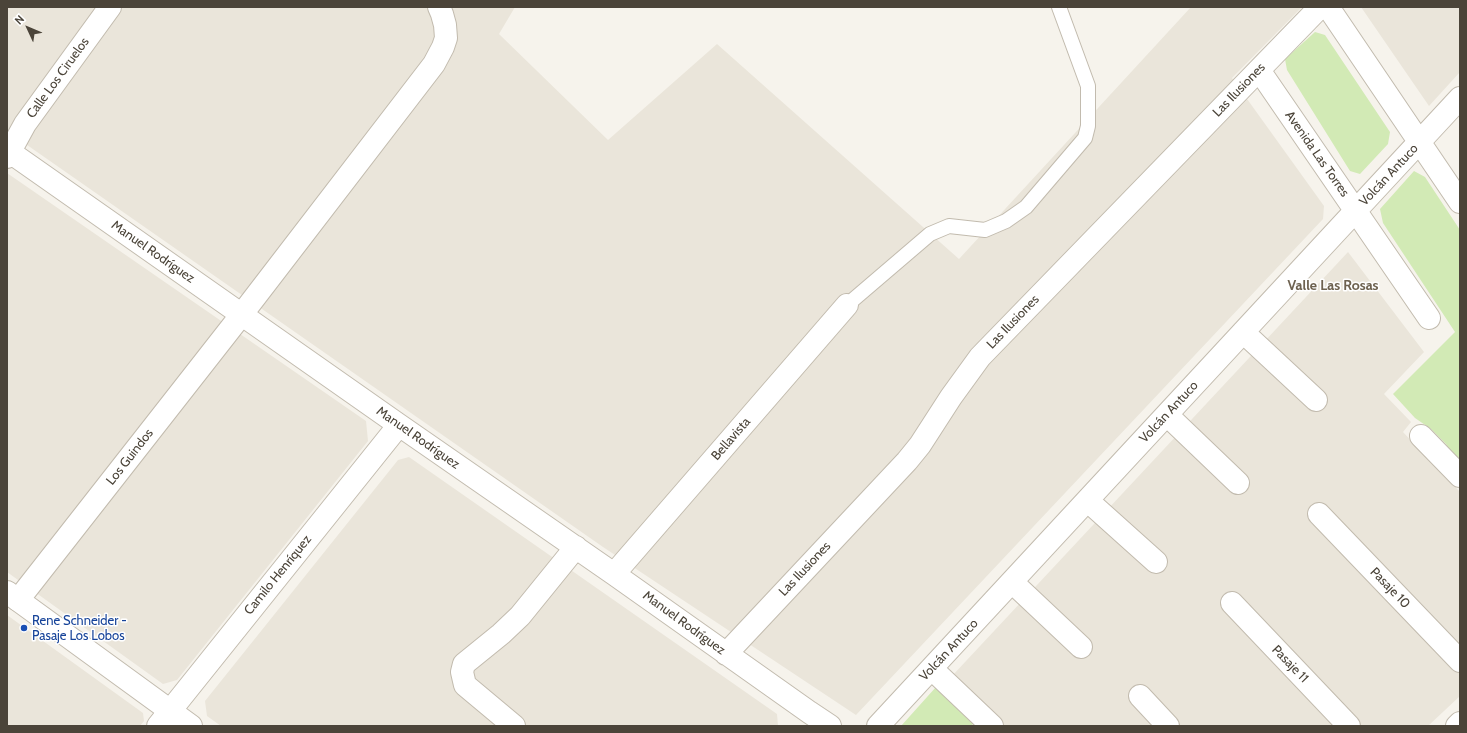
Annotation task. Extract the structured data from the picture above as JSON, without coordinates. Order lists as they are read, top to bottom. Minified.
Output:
{"streets":{"street":["Calle Los Ciruelos","Las Ilusiones","Avenida Las Torres","Volcán Antuco","Manuel Rodríguez","Bellavista","Los Guindos","Camilo Henríquez","Pasaje 10","Pasaje 11"]},"crossings":[["Calle Los Ciruelos","Manuel Rodríguez"],["Las Ilusiones","Avenida Las Torres"],["Las Ilusiones","Manuel Rodríguez"],["Avenida Las Torres","Volcán Antuco"],["Manuel Rodríguez","Bellavista"],["Manuel Rodríguez","Los Guindos"],["Manuel Rodríguez","Camilo Henríquez"]],"districts":["Valle Las Rosas"],"places":["Rene Schneider - Pasaje Los Lobos"],"north":"top left"}
